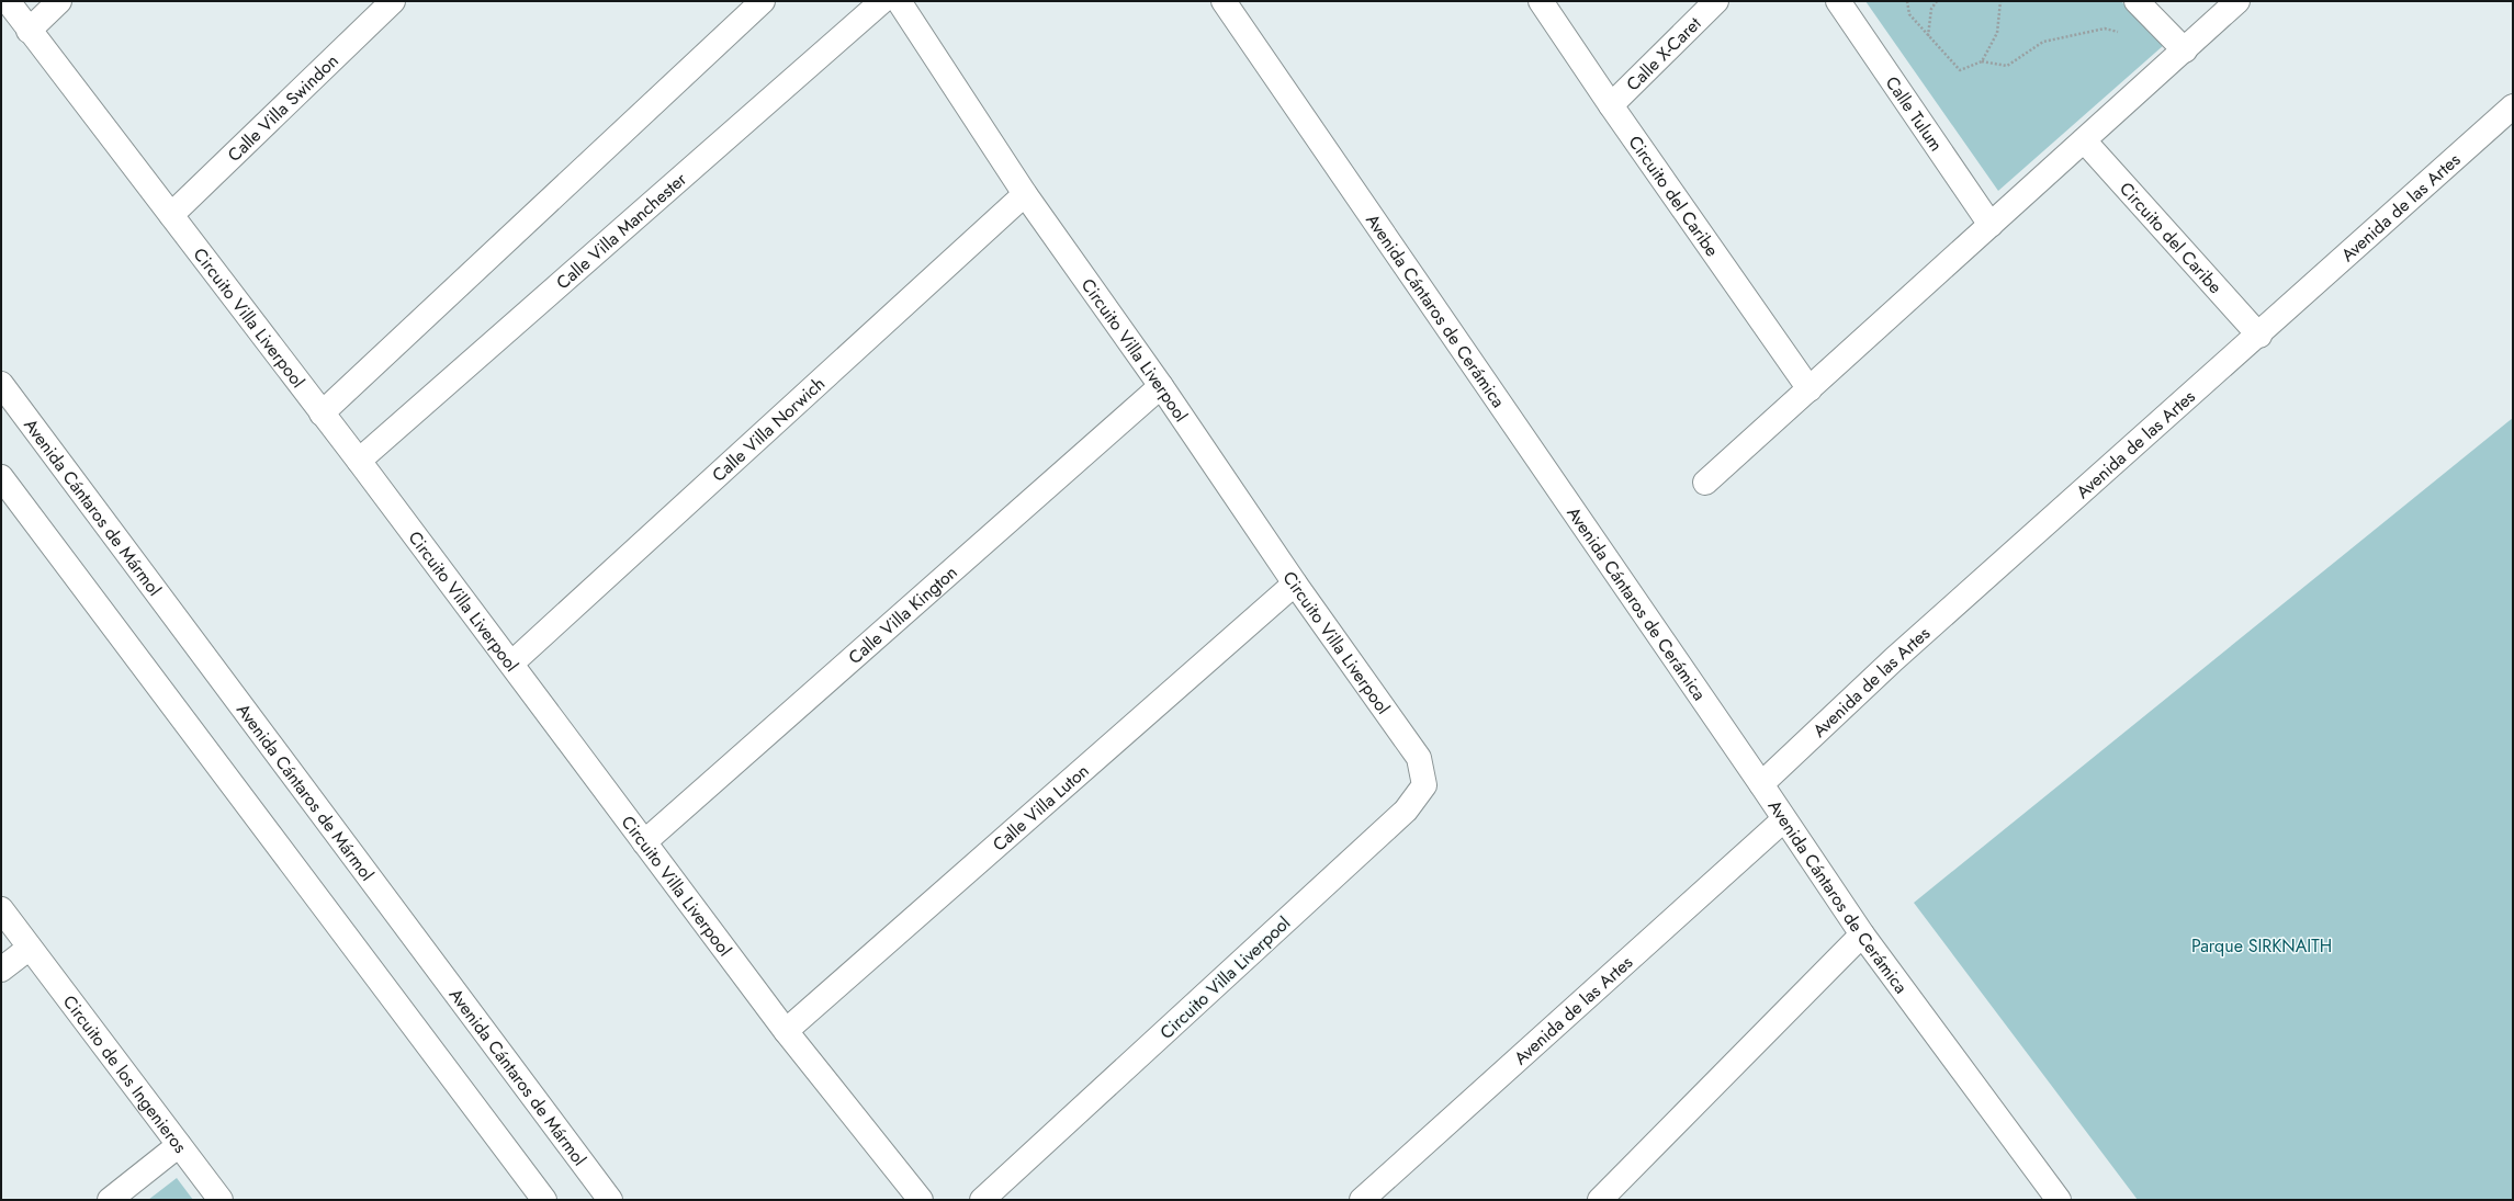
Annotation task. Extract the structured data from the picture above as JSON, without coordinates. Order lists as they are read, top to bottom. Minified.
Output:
{"streets":{"street":["Calle X-Caret","Calle Villa Swindon","Calle Tulum","Circuito del Caribe","Avenida de las Artes","Calle Villa Manchester","Avenida Cántaros de Cerámica","Circuito Villa Liverpool","Calle Villa Norwich","Avenida Cántaros de Mármol","Calle Villa Kington","Calle Villa Luton","Circuito de los Ingenieros"]},"crossings":[["Calle X-Caret","Circuito del Caribe"],["Calle Villa Swindon","Circuito Villa Liverpool"],["Circuito del Caribe","Avenida de las Artes"],["Avenida de las Artes","Avenida Cántaros de Cerámica"],["Calle Villa Manchester","Circuito Villa Liverpool"],["Circuito Villa Liverpool","Calle Villa Norwich"],["Circuito Villa Liverpool","Calle Villa Kington"],["Circuito Villa Liverpool","Calle Villa Luton"]],"parks":["Parque SIRKNAITH"]}
